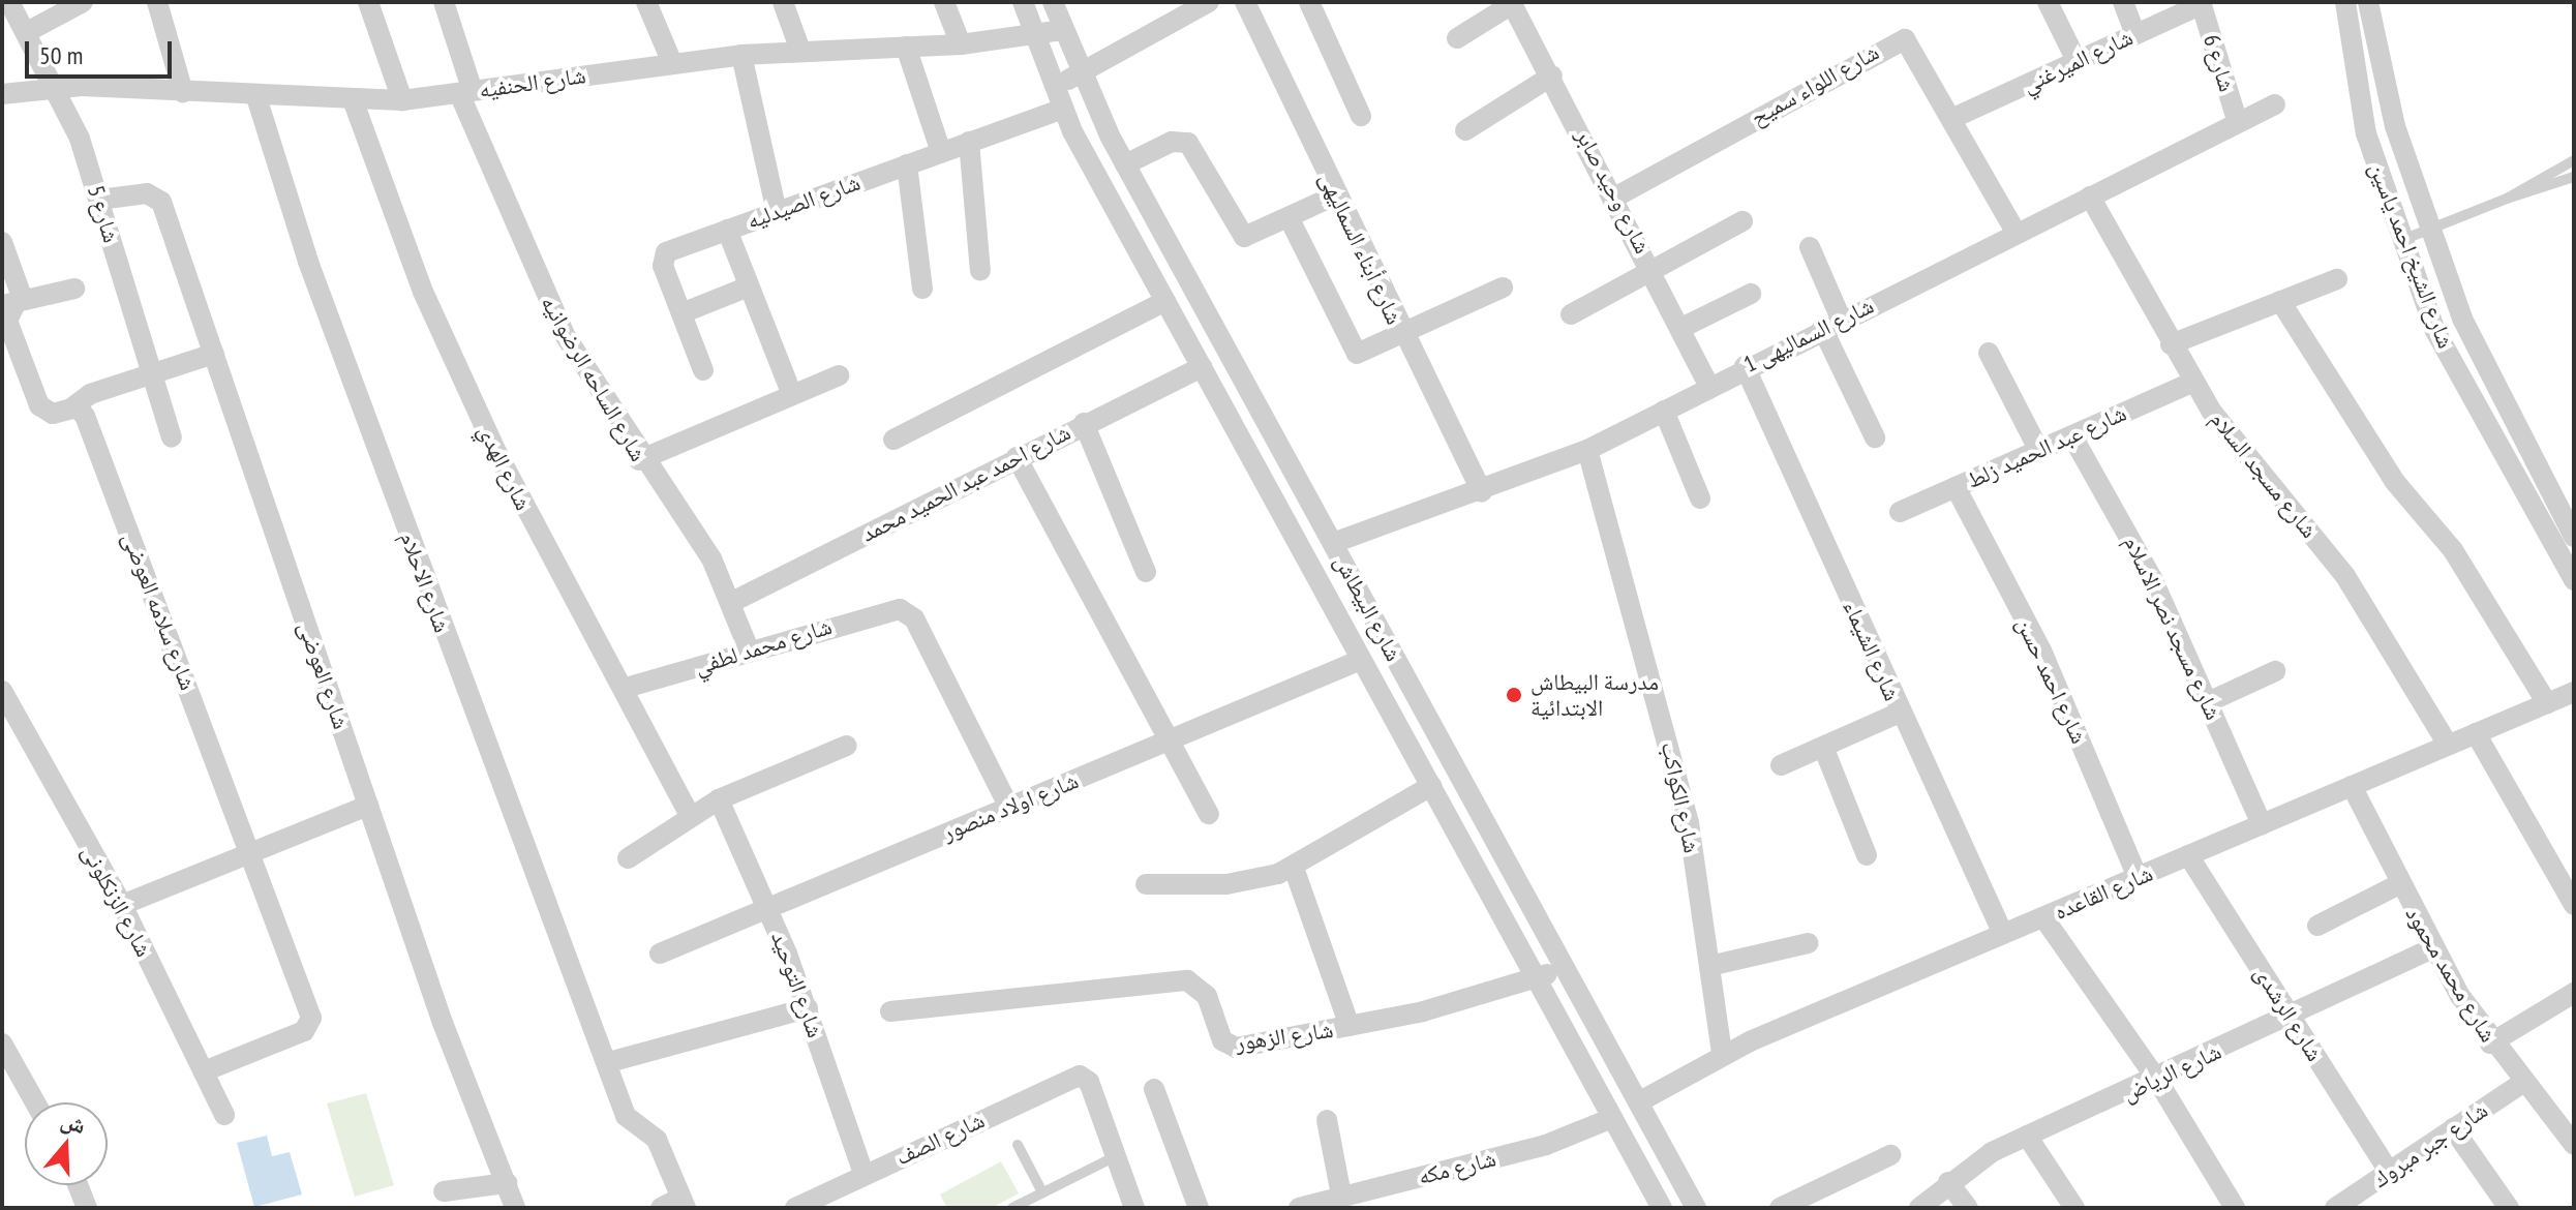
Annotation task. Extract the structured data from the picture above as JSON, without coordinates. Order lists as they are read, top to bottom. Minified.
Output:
{"streets":{"street":["شارع الميرغني","شارع 6","شارع الحنفيه","شارع اللواء سميح","شارع وحيد صابر","شارع الصيدليه","شارع 5","شارع أبناء السماليهى","شارع الشيخ احمد ياسين","شارع السماليهى 1","شارع الساحه الرضوانيه","شارع عبد الحميد زلط","شارع الهدي","شارع مسجد السلام","شارع احمد عبد الحميد محمد","شارع الاحلام","شارع البيطاش","شارع سلامه العوضى","شارع مسجد نصر الاسلام","شارع محمد لطفي","شارع الشيماء","شارع العوضى","شارع احمد حسن","شارع الكواكب","شارع اولاد منصور","شارع القاعده","شارع الزنكلونى","شارع محمد محمود","شارع التوحيد","شارع الرشدى","شارع الزهور","شارع الرياض","شارع الصف","شارع جبر مبروك","شارع مكه"]},"crossings":[["شارع الميرغني","شارع 6"],["شارع الميرغني","شارع اللواء سميح"],["شارع 6","شارع السماليهى 1"],["شارع الحنفيه","شارع 5"],["شارع الحنفيه","شارع الساحه الرضوانيه"],["شارع الحنفيه","شارع الهدي"],["شارع الحنفيه","شارع الاحلام"],["شارع الحنفيه","شارع البيطاش"],["شارع اللواء سميح","شارع وحيد صابر"],["شارع اللواء سميح","شارع السماليهى 1"],["شارع وحيد صابر","شارع السماليهى 1"],["شارع الصيدليه","شارع البيطاش"],["شارع 5","شارع العوضى"],["شارع أبناء السماليهى","شارع السماليهى 1"],["شارع السماليهى 1","شارع مسجد السلام"],["شارع السماليهى 1","شارع البيطاش"],["شارع السماليهى 1","شارع الشيماء"],["شارع السماليهى 1","شارع الكواكب"],["شارع الساحه الرضوانيه","شارع احمد عبد الحميد محمد"],["شارع الساحه الرضوانيه","شارع محمد لطفي"],["شارع عبد الحميد زلط","شارع مسجد السلام"],["شارع عبد الحميد زلط","شارع مسجد نصر الاسلام"],["شارع عبد الحميد زلط","شارع احمد حسن"],["شارع الهدي","شارع محمد لطفي"],["شارع مسجد السلام","شارع القاعده"],["شارع احمد عبد الحميد محمد","شارع البيطاش"],["شارع البيطاش","شارع اولاد منصور"],["شارع البيطاش","شارع القاعده"],["شارع البيطاش","شارع الزهور"],["شارع البيطاش","شارع مكه"],["شارع سلامه العوضى","شارع الزنكلونى"],["شارع مسجد نصر الاسلام","شارع القاعده"],["شارع محمد لطفي","شارع اولاد منصور"],["شارع الشيماء","شارع القاعده"],["شارع احمد حسن","شارع القاعده"],["شارع الكواكب","شارع القاعده"],["شارع اولاد منصور","شارع التوحيد"],["شارع القاعده","شارع محمد محمود"],["شارع القاعده","شارع الرشدى"],["شارع محمد محمود","شارع الرياض"],["شارع محمد محمود","شارع جبر مبروك"],["شارع التوحيد","شارع الصف"],["شارع الرشدى","شارع الرياض"],["شارع الرشدى","شارع جبر مبروك"]],"places":["مدرسة البيطاش الابتدائية"],"scale_bar":"50 m","north":"top"}
